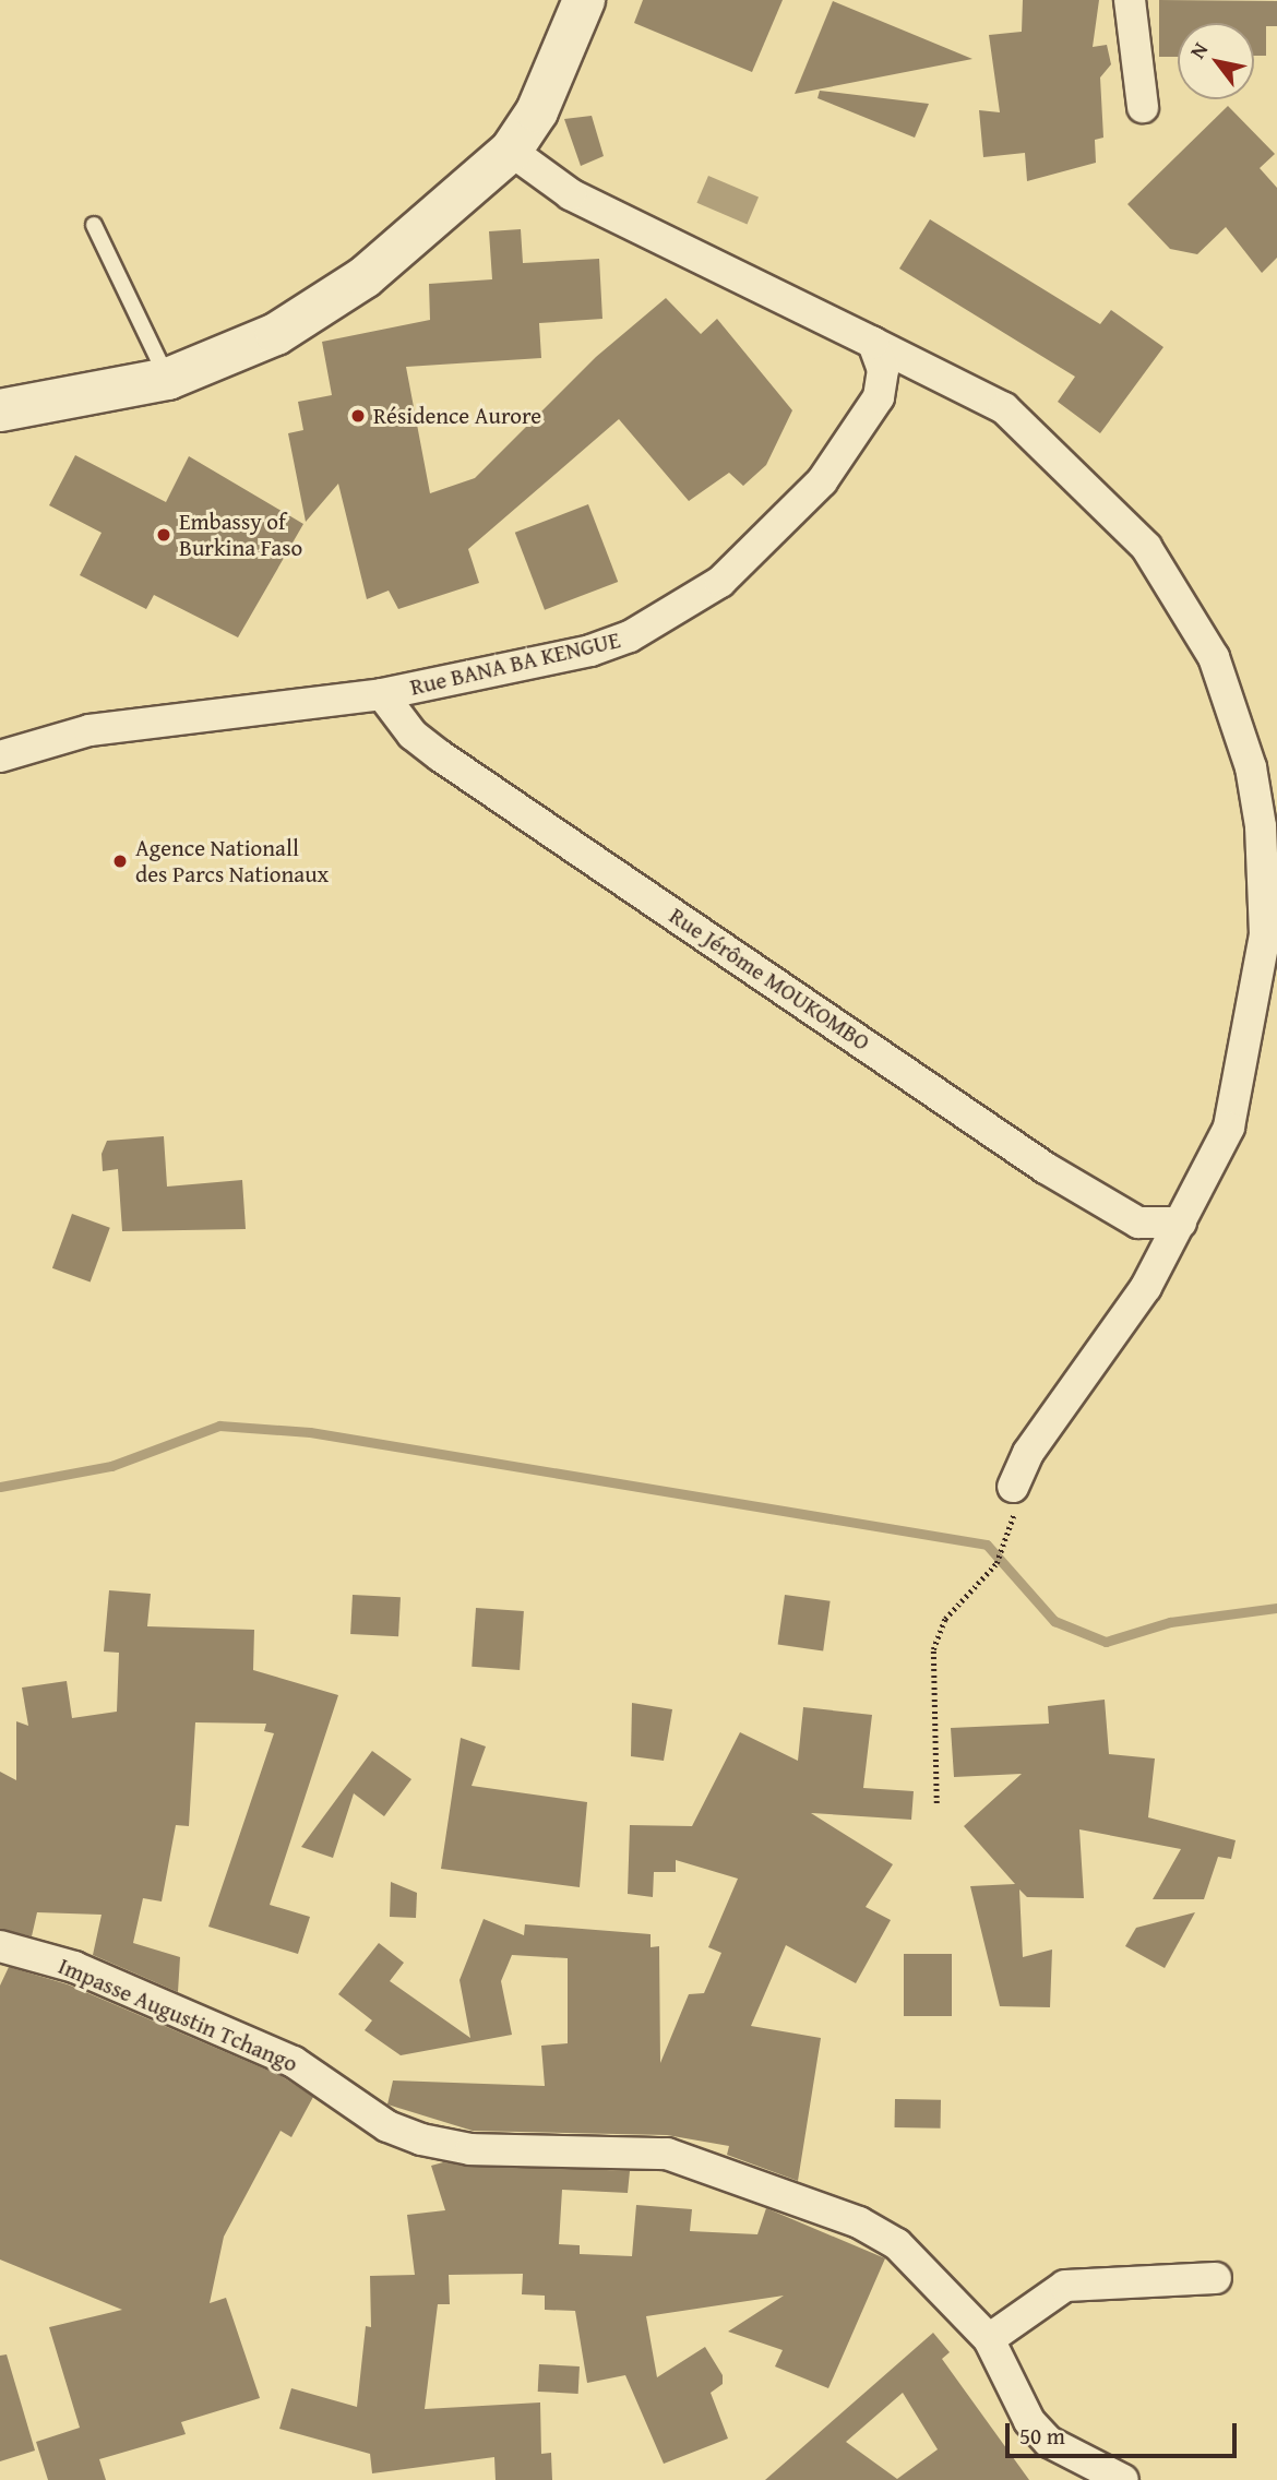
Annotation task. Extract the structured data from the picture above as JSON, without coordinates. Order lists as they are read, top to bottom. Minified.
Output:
{"streets":{"street":["Rue BANA BA KENGUE","Rue Jérôme MOUKOMBO","Impasse Augustin Tchango"]},"crossings":[["Rue BANA BA KENGUE","Rue Jérôme MOUKOMBO"]],"places":["Résidence Aurore","Embassy of Burkina Faso","Agence Nationall des Parcs Nationaux"],"scale_bar":"50 m","north":"top left"}
